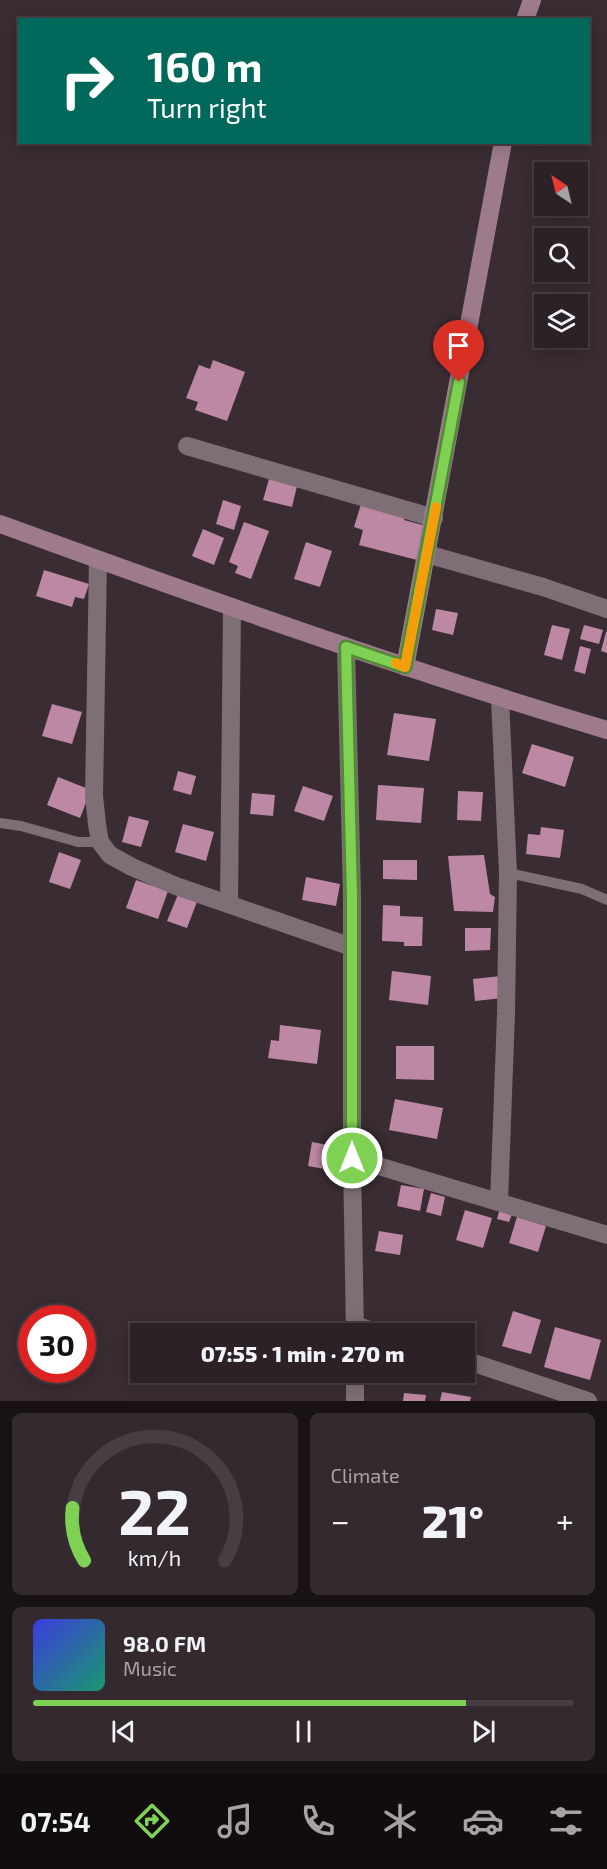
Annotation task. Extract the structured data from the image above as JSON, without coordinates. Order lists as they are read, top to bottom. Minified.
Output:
{"north":"top left","page":{"turn":["160 m","Turn right"],"limit":"30","trip":"07:55 · 1 min · 270 m","tile":"Climate","heat":["−","21°","+"],"song":["98.0 FM","Music"],"tabs":"07:54","gauge":["22","km/h"]}}
